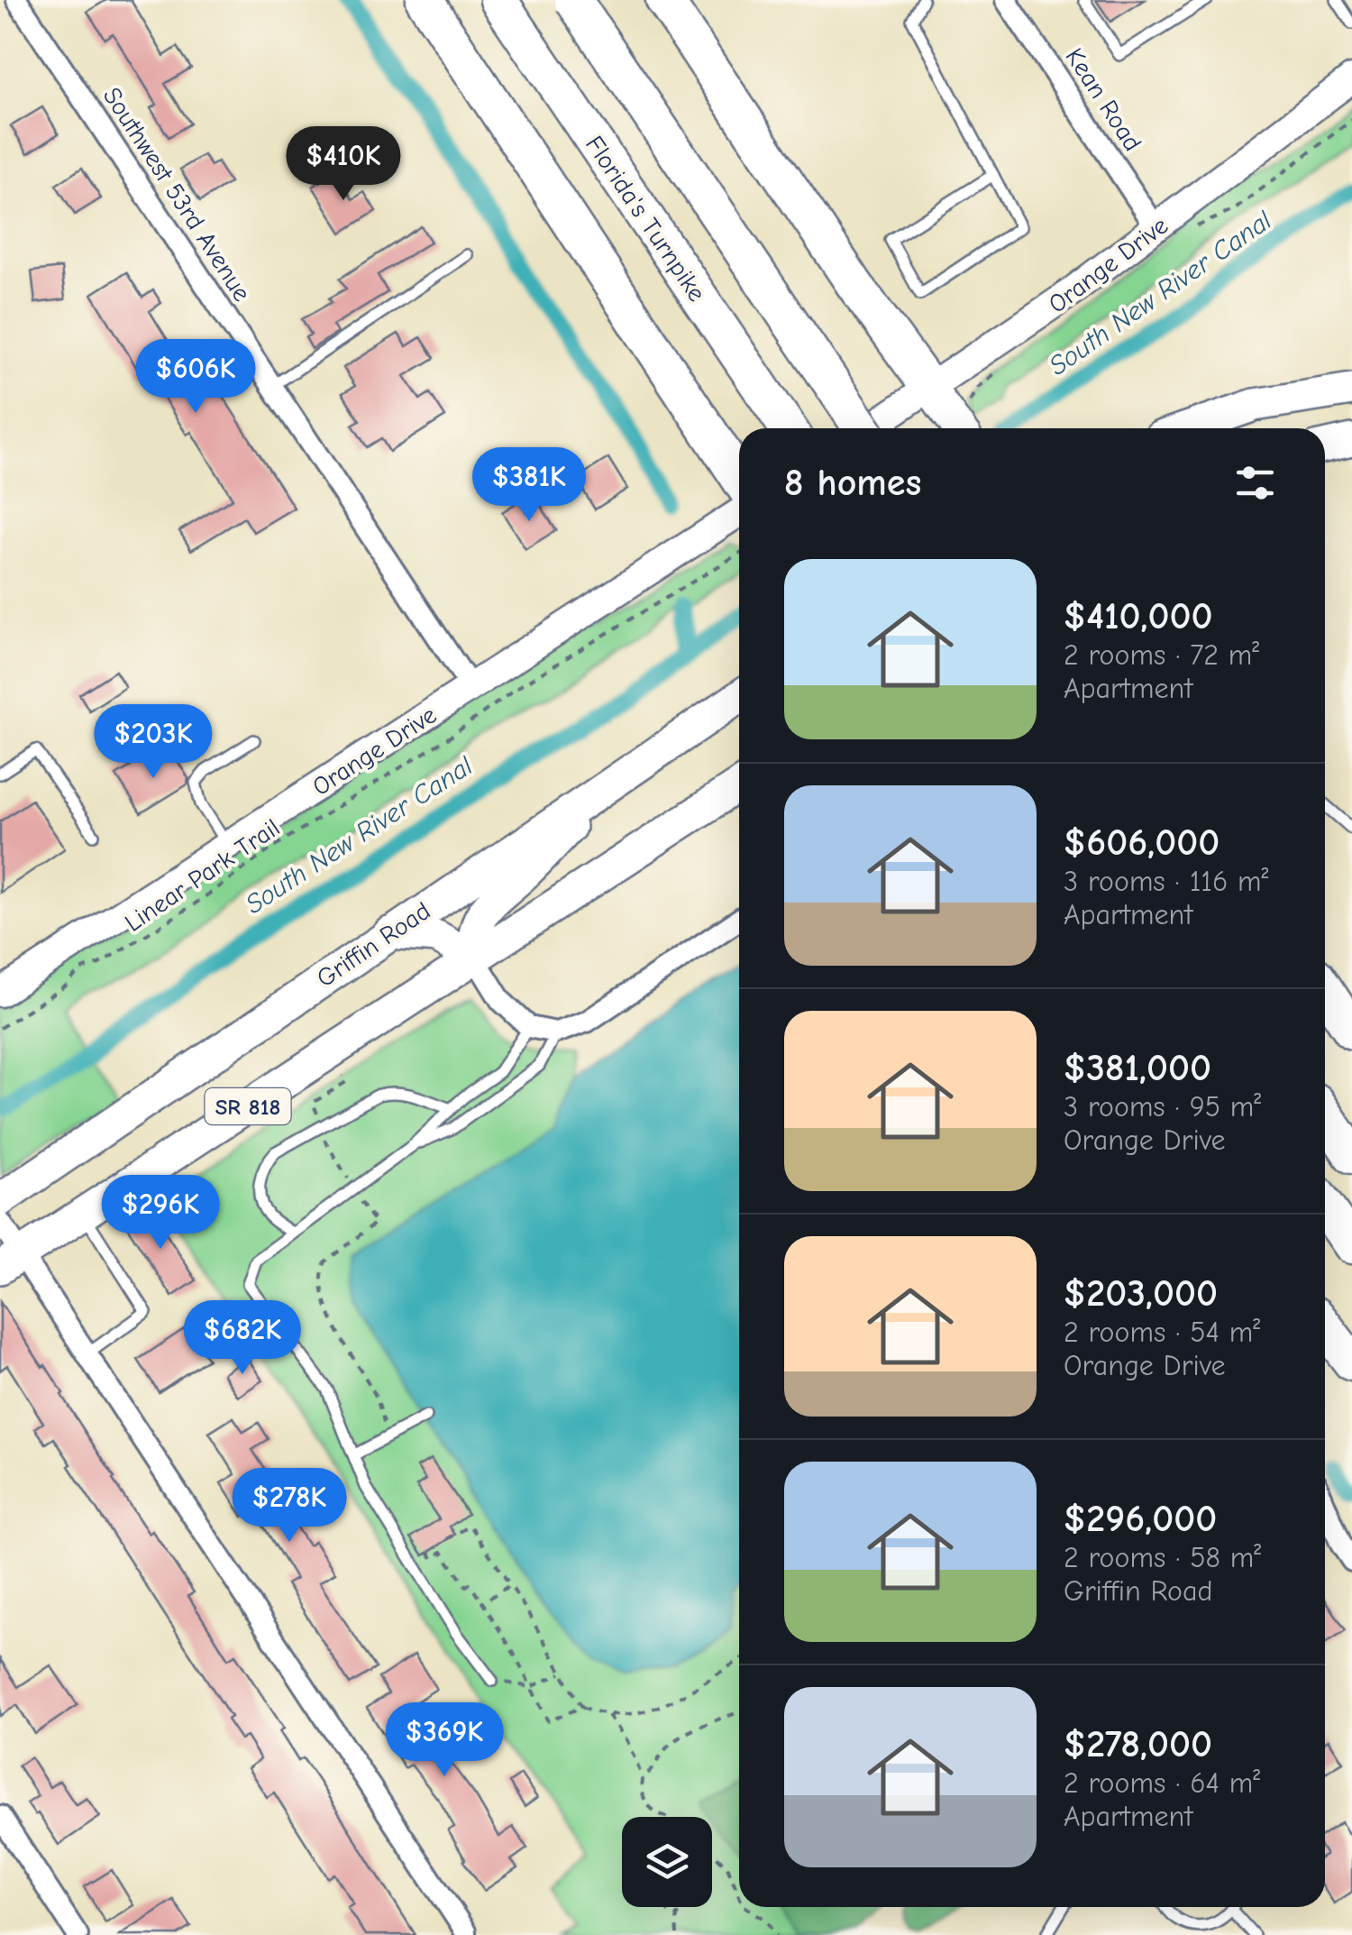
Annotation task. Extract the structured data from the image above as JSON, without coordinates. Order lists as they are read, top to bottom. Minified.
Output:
{"streets":{"highway":["Florida's Turnpike"],"main road":["Griffin Road","SR 818"],"street":["Kean Road","Southwest 53rd Avenue","Orange Drive"],"path":["Linear Park Trail"]},"crossings":[["Kean Road","Orange Drive"],["Southwest 53rd Avenue","Orange Drive"]],"water":["South New River Canal"],"page":{"price":["$410K","$606K","$381K","$203K","$296K","$682K","$278K","$369K"],"heading":"8 homes","list":[{"name":"$410,000","note":"2 rooms · 72 m² · Apartment"},{"name":"$606,000","note":"3 rooms · 116 m² · Apartment"},{"name":"$381,000","note":"3 rooms · 95 m² · Orange Drive"},{"name":"$203,000","note":"2 rooms · 54 m² · Orange Drive"},{"name":"$296,000","note":"2 rooms · 58 m² · Griffin Road"},{"name":"$278,000","note":"2 rooms · 64 m² · Apartment"}]}}
